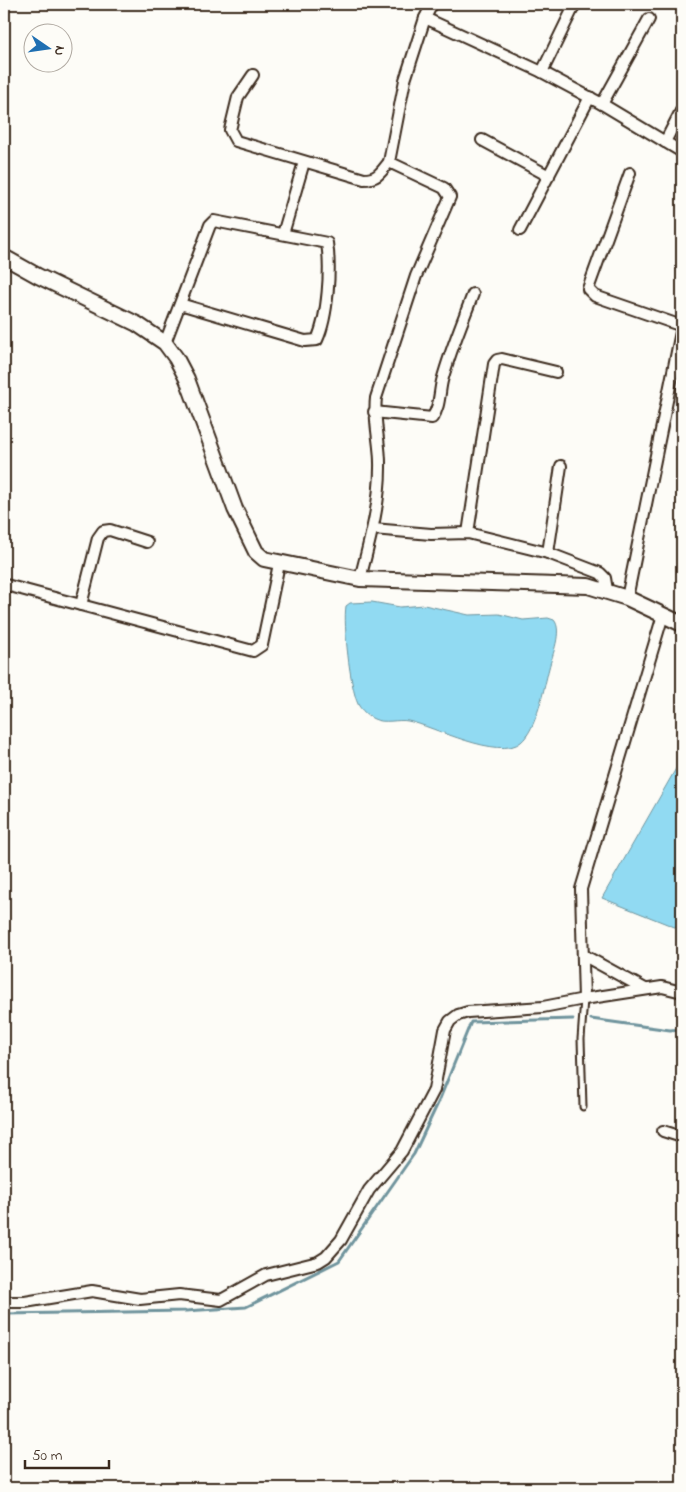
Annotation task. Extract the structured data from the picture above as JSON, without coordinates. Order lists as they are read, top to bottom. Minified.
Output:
{"scale_bar":"50 m","north":"right"}
